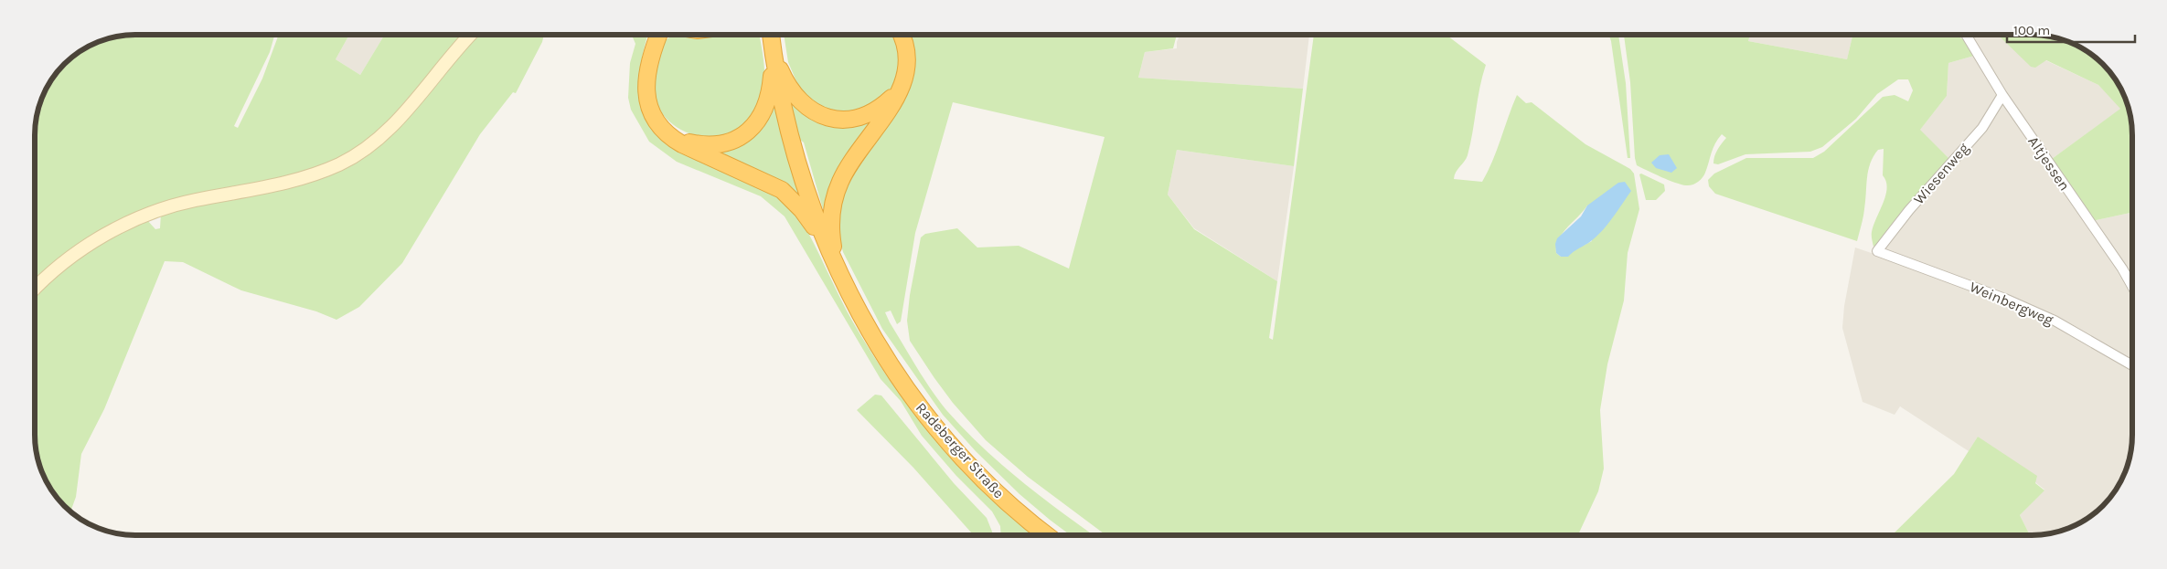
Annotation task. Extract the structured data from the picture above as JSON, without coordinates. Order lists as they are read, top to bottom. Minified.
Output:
{"streets":{"highway":["Radeberger Straße"],"street":["Altjessen","Wiesenweg","Weinbergweg"]},"crossings":[["Altjessen","Wiesenweg"],["Wiesenweg","Weinbergweg"]],"scale_bar":"100 m"}
